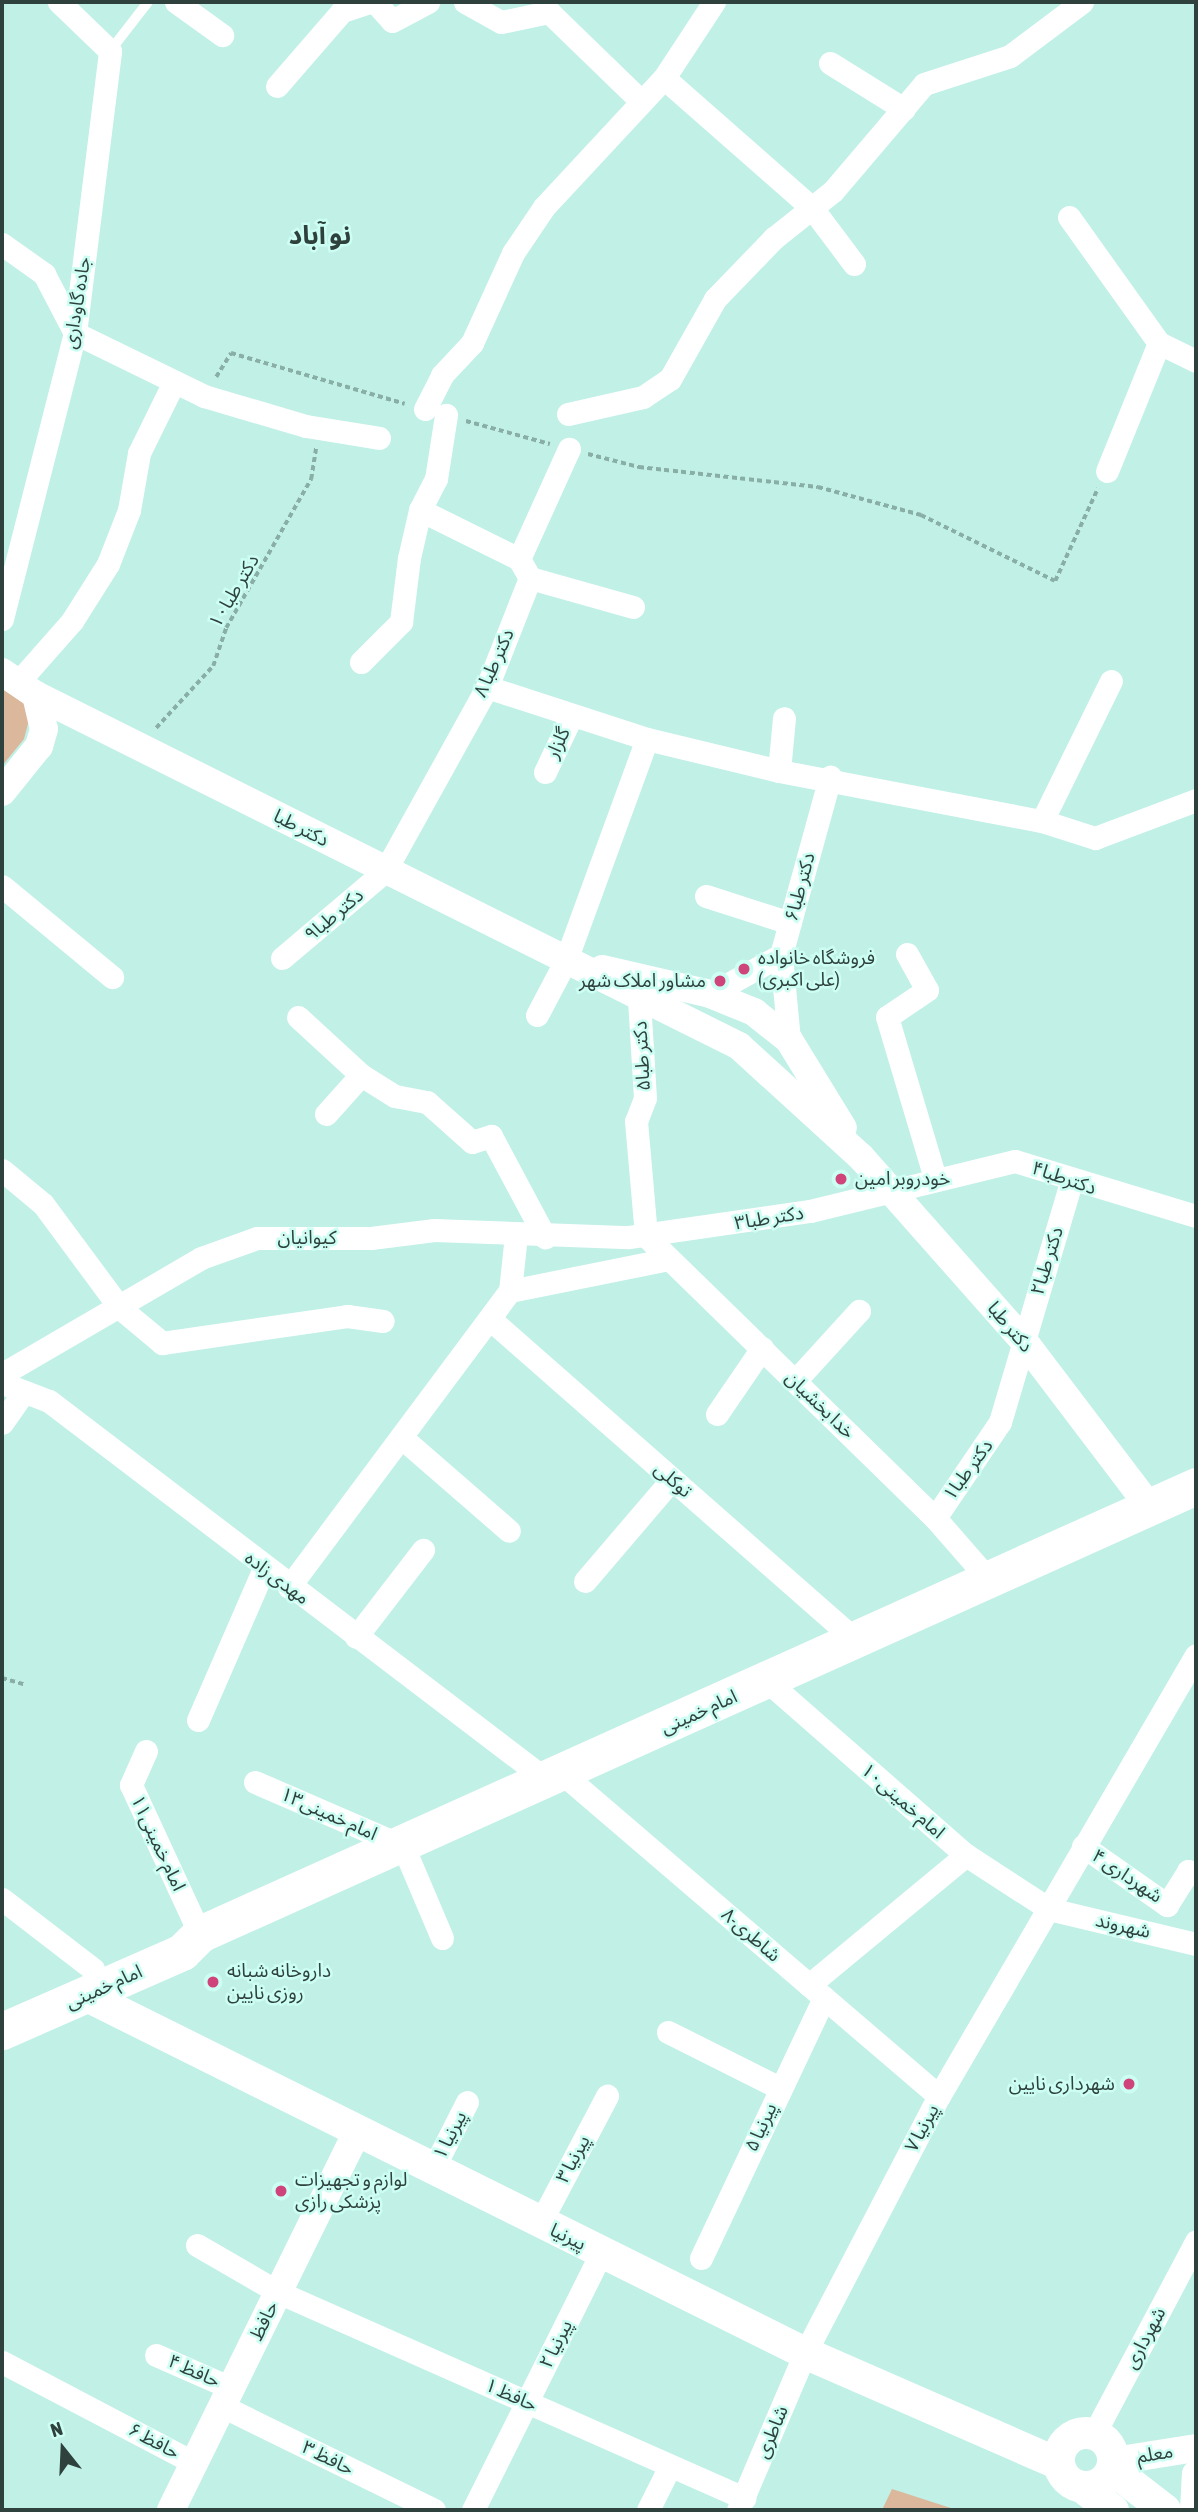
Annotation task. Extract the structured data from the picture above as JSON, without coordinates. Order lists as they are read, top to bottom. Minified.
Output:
{"streets":{"main road":["امام خمینی","پیرنیا"],"street":["جاده گاوداری","دکتر طبا ۸","گلزار","دکتر طبا","دکتر طبا۶","دکتر طبا۹","دکتر طبا۵","دکترطبا۴","دکتر طبا۳","کیوانیان","دکتر طبا۲","خدا بخشیان","دکتر طبا۱","توکلی","مهدی زاده","امام خمینی۱۰","امام خمینی۱۳","امام خمینی۱۱","شهرداری ۴","شهروند","۸-شاطری","پیرنیا ۵","پیرنیا ۷","پیرنیا ۱","پیرنیا ۳","حافظ","شهرداری","پیرنیا ۲","حافظ ۴","حافظ ۱","شاطری","حافظ ۶","معلم","حافظ ۳"],"path":["دکتر طبا۱۰"]},"crossings":[["دکتر طبا۱۰","دکتر طبا"],["دکتر طبا ۸","دکتر طبا"],["دکتر طبا ۸","دکتر طبا۹"],["دکتر طبا","دکتر طبا۶"],["دکتر طبا","دکتر طبا۹"],["دکتر طبا","دکتر طبا۵"],["دکتر طبا","دکترطبا۴"],["دکتر طبا","دکتر طبا۳"],["دکتر طبا","دکتر طبا۲"],["دکتر طبا","دکتر طبا۱"],["دکتر طبا","امام خمینی"],["دکتر طبا۵","دکتر طبا۳"],["دکتر طبا۵","کیوانیان"],["دکتر طبا۵","خدا بخشیان"],["دکترطبا۴","دکتر طبا۳"],["دکترطبا۴","دکتر طبا۲"],["دکتر طبا۳","کیوانیان"],["دکتر طبا۳","خدا بخشیان"],["کیوانیان","خدا بخشیان"],["دکتر طبا۲","دکتر طبا۱"],["خدا بخشیان","دکتر طبا۱"],["خدا بخشیان","امام خمینی"],["توکلی","امام خمینی"],["مهدی زاده","امام خمینی"],["مهدی زاده","۸-شاطری"],["امام خمینی","امام خمینی۱۰"],["امام خمینی","امام خمینی۱۳"],["امام خمینی","امام خمینی۱۱"],["امام خمینی","۸-شاطری"],["امام خمینی","پیرنیا"],["امام خمینی۱۰","شهروند"],["امام خمینی۱۰","پیرنیا ۷"],["شهرداری ۴","پیرنیا ۷"],["شهروند","پیرنیا ۷"],["۸-شاطری","پیرنیا ۵"],["۸-شاطری","پیرنیا ۷"],["پیرنیا ۷","پیرنیا"],["پیرنیا ۷","شاطری"],["پیرنیا ۱","پیرنیا"],["پیرنیا ۳","پیرنیا"],["پیرنیا","حافظ"],["پیرنیا","شهرداری"],["پیرنیا","پیرنیا ۲"],["پیرنیا","شاطری"],["پیرنیا","معلم"],["حافظ","حافظ ۴"],["حافظ","حافظ ۱"],["حافظ","حافظ ۶"],["حافظ","حافظ ۳"],["شهرداری","معلم"],["پیرنیا ۲","حافظ ۱"],["حافظ ۴","حافظ ۳"],["حافظ ۱","شاطری"]],"districts":["نو آباد"],"places":["فروشگاه خانواده (علی اکبری)","مشاور املاک شهر","خودروبر امین","داروخانه شبانه روزی نایین","شهرداری نایین","لوازم و تجهیزات پزشکی رازی"],"north":"top"}
